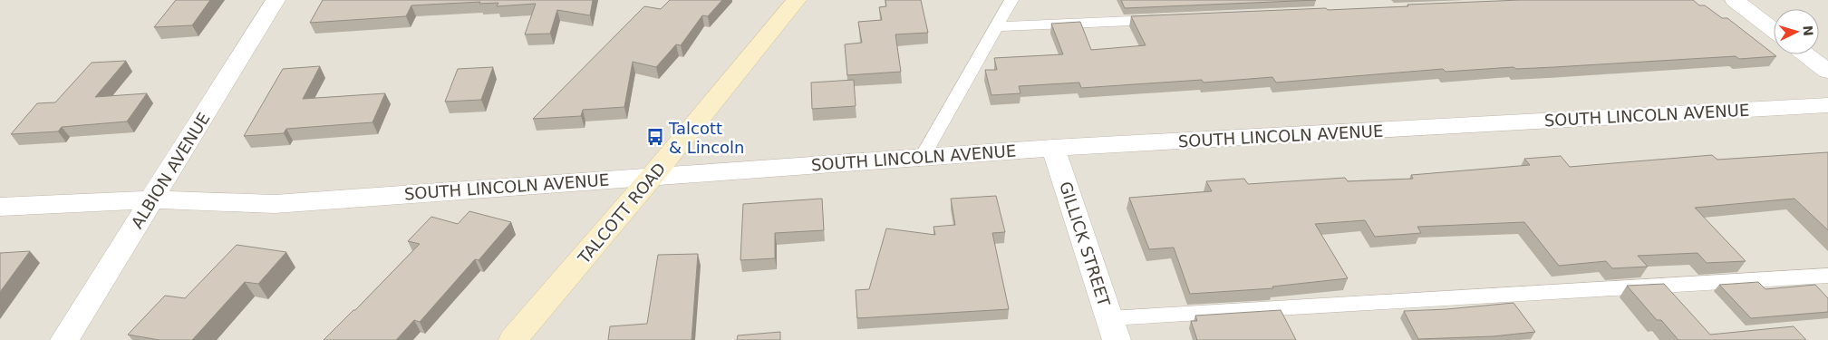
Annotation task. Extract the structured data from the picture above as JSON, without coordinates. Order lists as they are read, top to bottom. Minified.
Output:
{"streets":{"street":["SOUTH LINCOLN AVENUE","ALBION AVENUE","TALCOTT ROAD","GILLICK STREET"]},"crossings":[["SOUTH LINCOLN AVENUE","ALBION AVENUE"],["SOUTH LINCOLN AVENUE","TALCOTT ROAD"],["SOUTH LINCOLN AVENUE","GILLICK STREET"]],"places":{"bus stop":["Talcott & Lincoln"]},"north":"right"}
